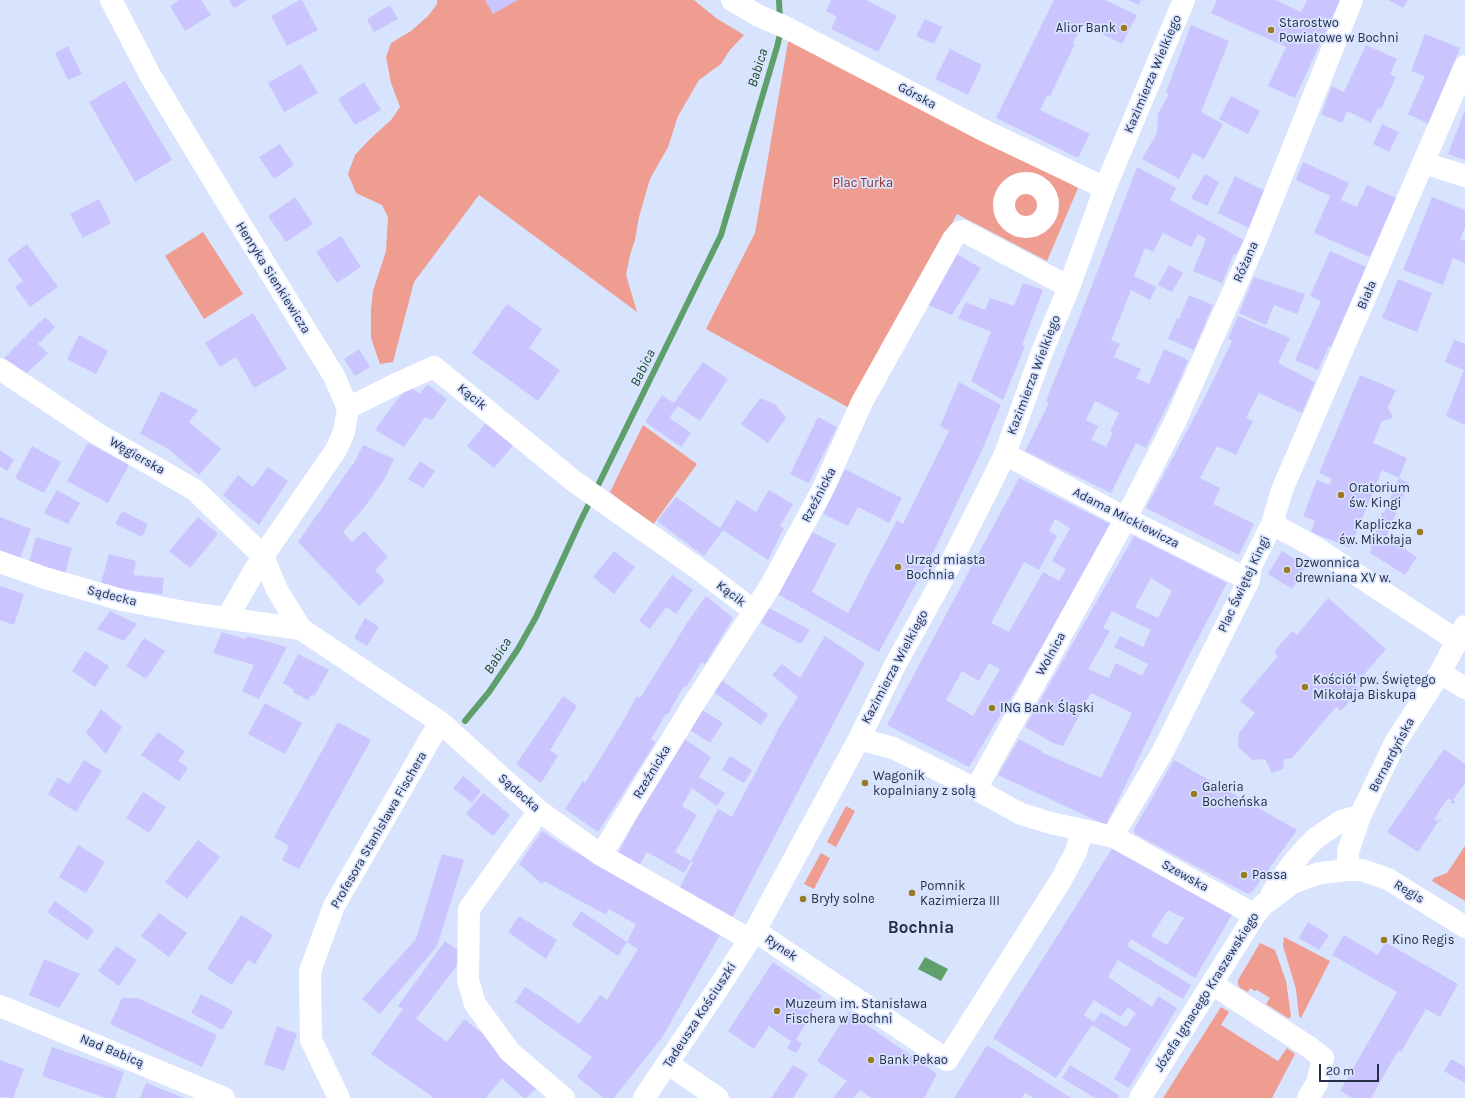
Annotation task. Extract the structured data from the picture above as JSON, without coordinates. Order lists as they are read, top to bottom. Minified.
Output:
{"streets":{"street":["Kazimierza Wielkiego","Górska","Różana","Henryka Sienkiewicza","Biała","Kącik","Węgierska","Rzeźnicka","Adama Mickiewicza","Plac Świętej Kingi","Sądecka","Wolnica","Bernardyńska","Profesora Stanisława Fischera","Szewska","Regis","Rynek","Józefa Ignacego Kraszewskiego","Tadeusza Kościuszki","Nad Babicą"]},"crossings":[["Kazimierza Wielkiego","Górska"],["Kazimierza Wielkiego","Rzeźnicka"],["Kazimierza Wielkiego","Adama Mickiewicza"],["Kazimierza Wielkiego","Rynek"],["Różana","Adama Mickiewicza"],["Różana","Wolnica"],["Henryka Sienkiewicza","Kącik"],["Biała","Plac Świętej Kingi"],["Kącik","Rzeźnicka"],["Węgierska","Sądecka"],["Rzeźnicka","Sądecka"],["Adama Mickiewicza","Plac Świętej Kingi"],["Adama Mickiewicza","Wolnica"],["Plac Świętej Kingi","Bernardyńska"],["Plac Świętej Kingi","Szewska"],["Sądecka","Profesora Stanisława Fischera"],["Sądecka","Rynek"],["Sądecka","Tadeusza Kościuszki"],["Bernardyńska","Regis"],["Bernardyńska","Józefa Ignacego Kraszewskiego"],["Szewska","Józefa Ignacego Kraszewskiego"],["Regis","Józefa Ignacego Kraszewskiego"],["Rynek","Tadeusza Kościuszki"]],"districts":["Bochnia"],"water":["Babica"],"parks":["Plac Turka"],"places":["Alior Bank","Starostwo Powiatowe w Bochni","Oratorium św. Kingi","Kapliczka św. Mikołaja","Urząd miasta Bochnia","Dzwonnica drewniana XV w.","Kościół pw. Świętego Mikołaja Biskupa","ING Bank Śląski","Wagonik kopalniany z solą","Galeria Bocheńska","Passa","Pomnik Kazimierza III","Bryły solne","Kino Regis","Muzeum im. Stanisława Fischera w Bochni","Bank Pekao"],"scale_bar":"20 m"}
